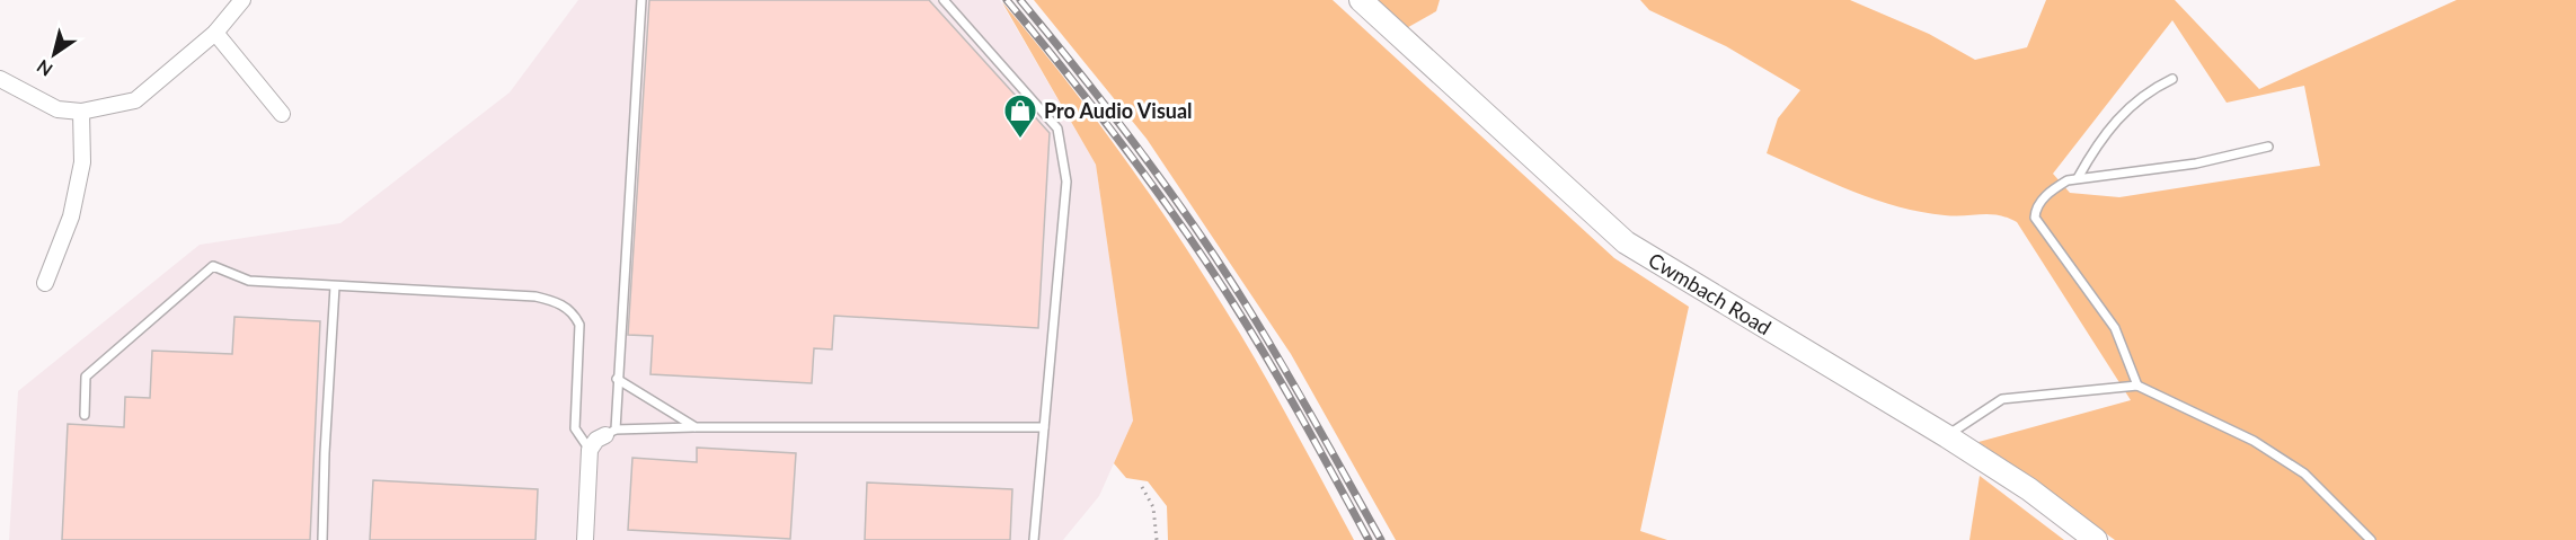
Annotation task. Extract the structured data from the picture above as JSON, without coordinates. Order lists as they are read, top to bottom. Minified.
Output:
{"streets":{"main road":["Cwmbach Road"]},"places":{"shop":["Pro Audio Visual"]},"north":"bottom left"}
